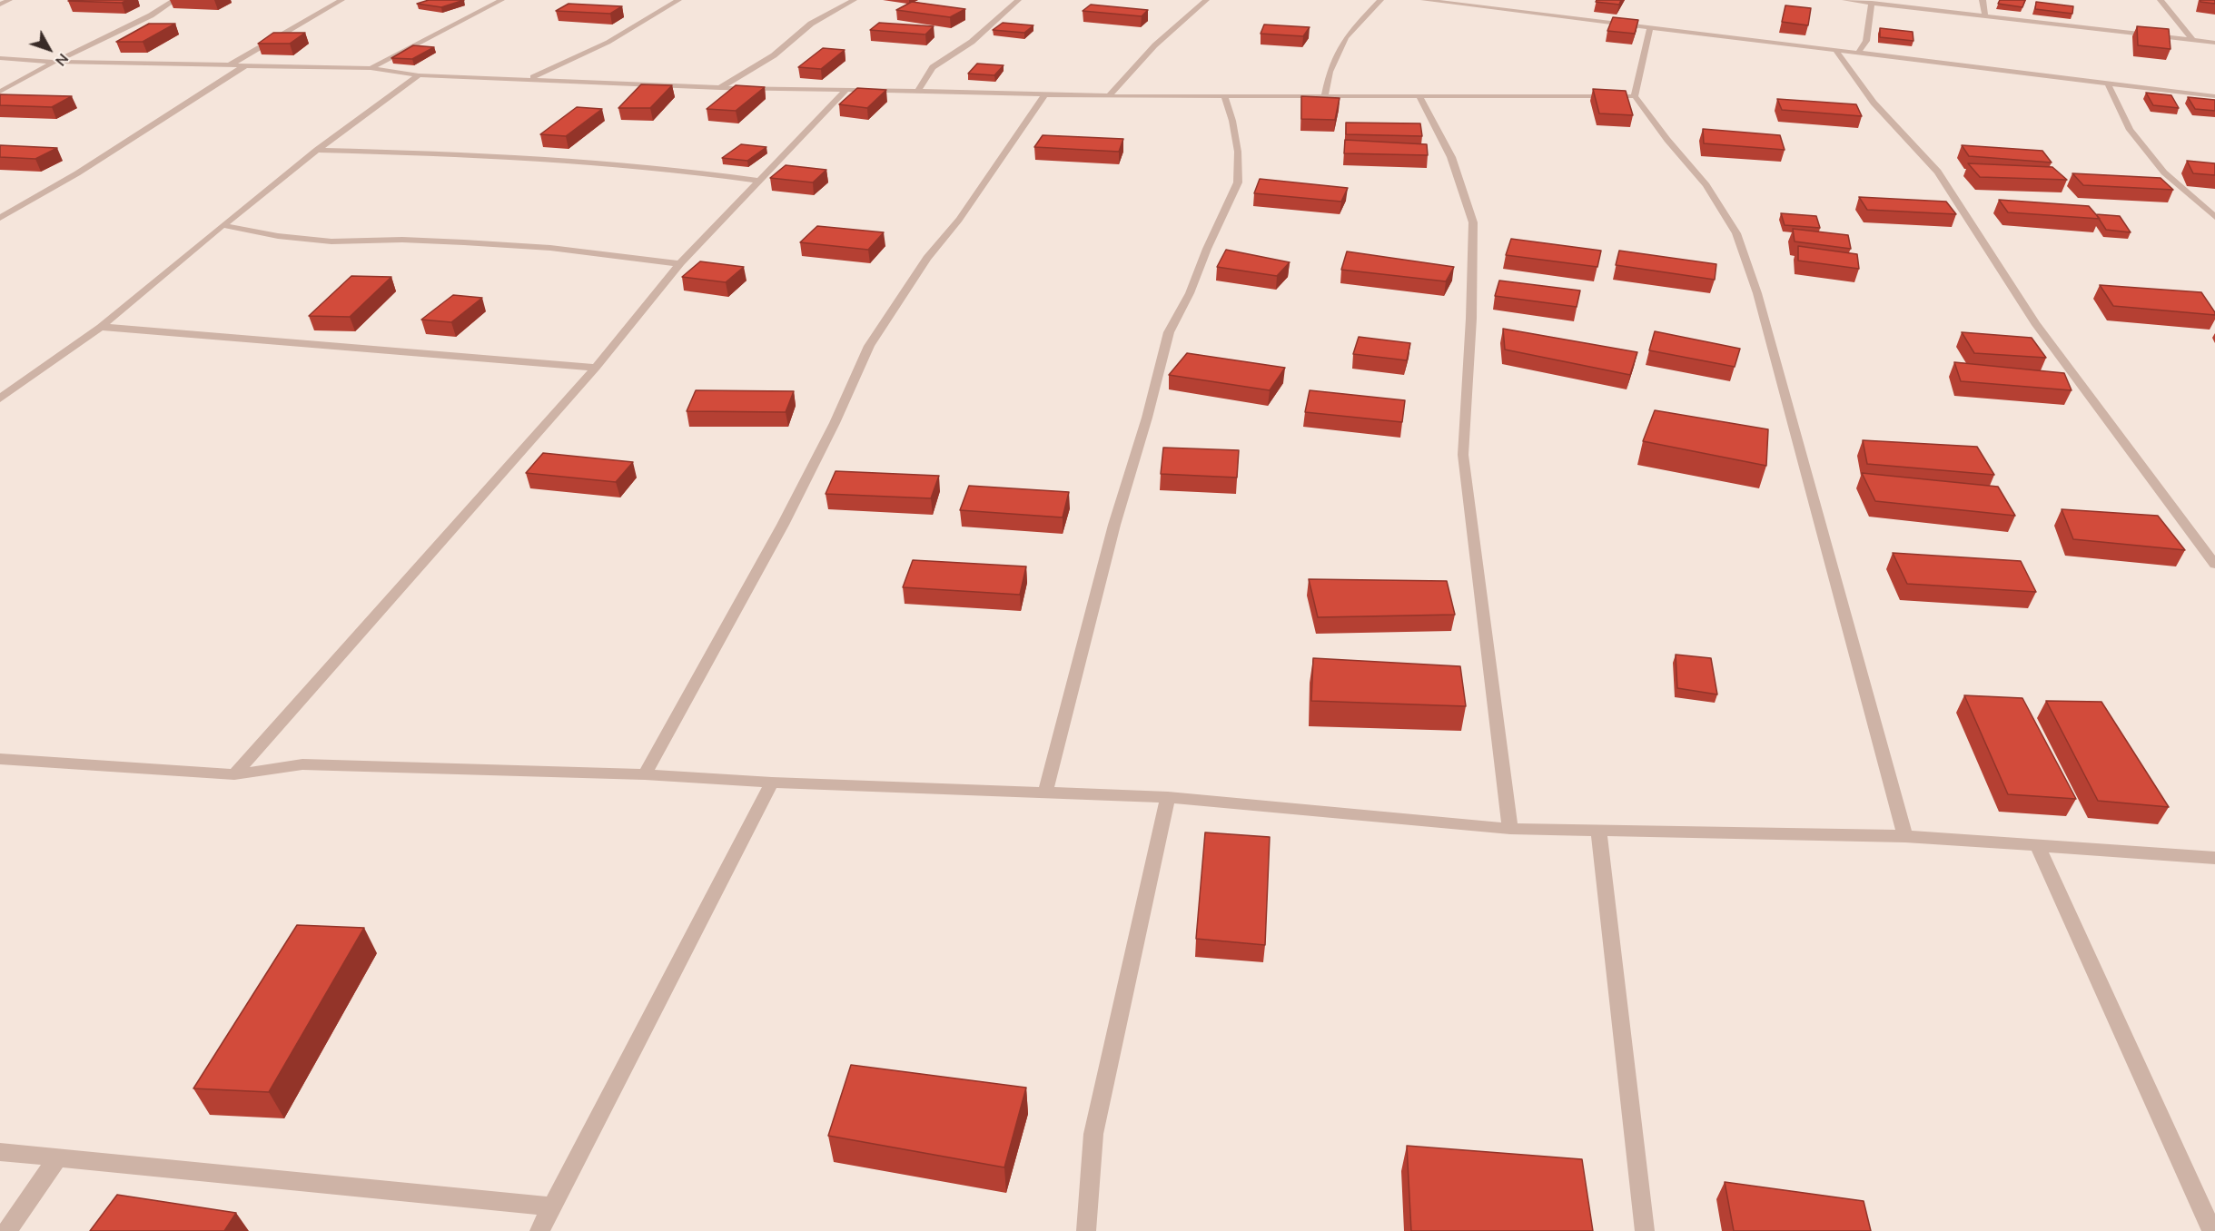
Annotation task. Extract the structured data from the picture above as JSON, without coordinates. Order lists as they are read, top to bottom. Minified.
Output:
{"north":"bottom right"}
